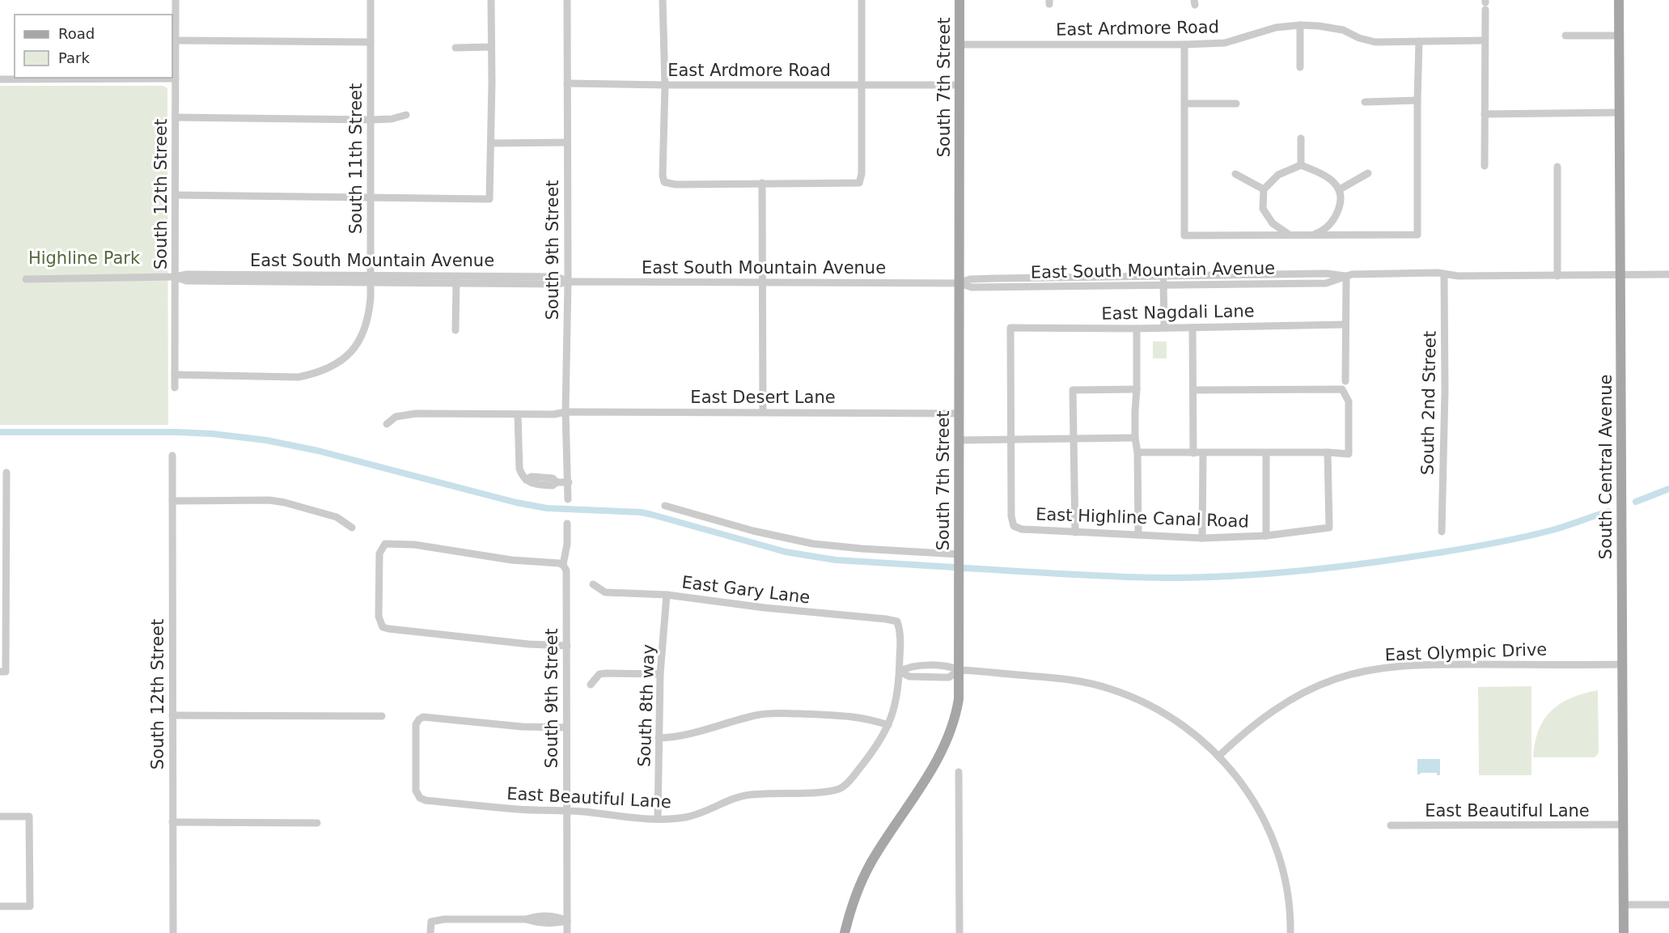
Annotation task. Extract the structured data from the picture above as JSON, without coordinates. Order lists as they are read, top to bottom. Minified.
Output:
{"streets":{"main road":["South 7th Street","South Central Avenue"],"street":["East Ardmore Road","South 11th Street","South 12th Street","South 9th Street","East South Mountain Avenue","East Nagdali Lane","East Desert Lane","South 2nd Street","East Highline Canal Road","East Gary Lane","East Olympic Drive","South 8th way","East Beautiful Lane"]},"crossings":[["East Ardmore Road","South 7th Street"],["East Ardmore Road","South 9th Street"],["South 7th Street","East South Mountain Avenue"],["South 7th Street","East Desert Lane"],["South 11th Street","South 12th Street"],["South 11th Street","East South Mountain Avenue"],["South 12th Street","East South Mountain Avenue"],["South 9th Street","East South Mountain Avenue"],["South 9th Street","East Desert Lane"],["South 9th Street","East Beautiful Lane"],["East South Mountain Avenue","South 2nd Street"],["East South Mountain Avenue","South Central Avenue"],["East Nagdali Lane","East Highline Canal Road"],["South Central Avenue","East Olympic Drive"],["South Central Avenue","East Beautiful Lane"],["East Gary Lane","South 8th way"],["South 8th way","East Beautiful Lane"]],"parks":["Highline Park"],"legend":["Road","Park"]}
